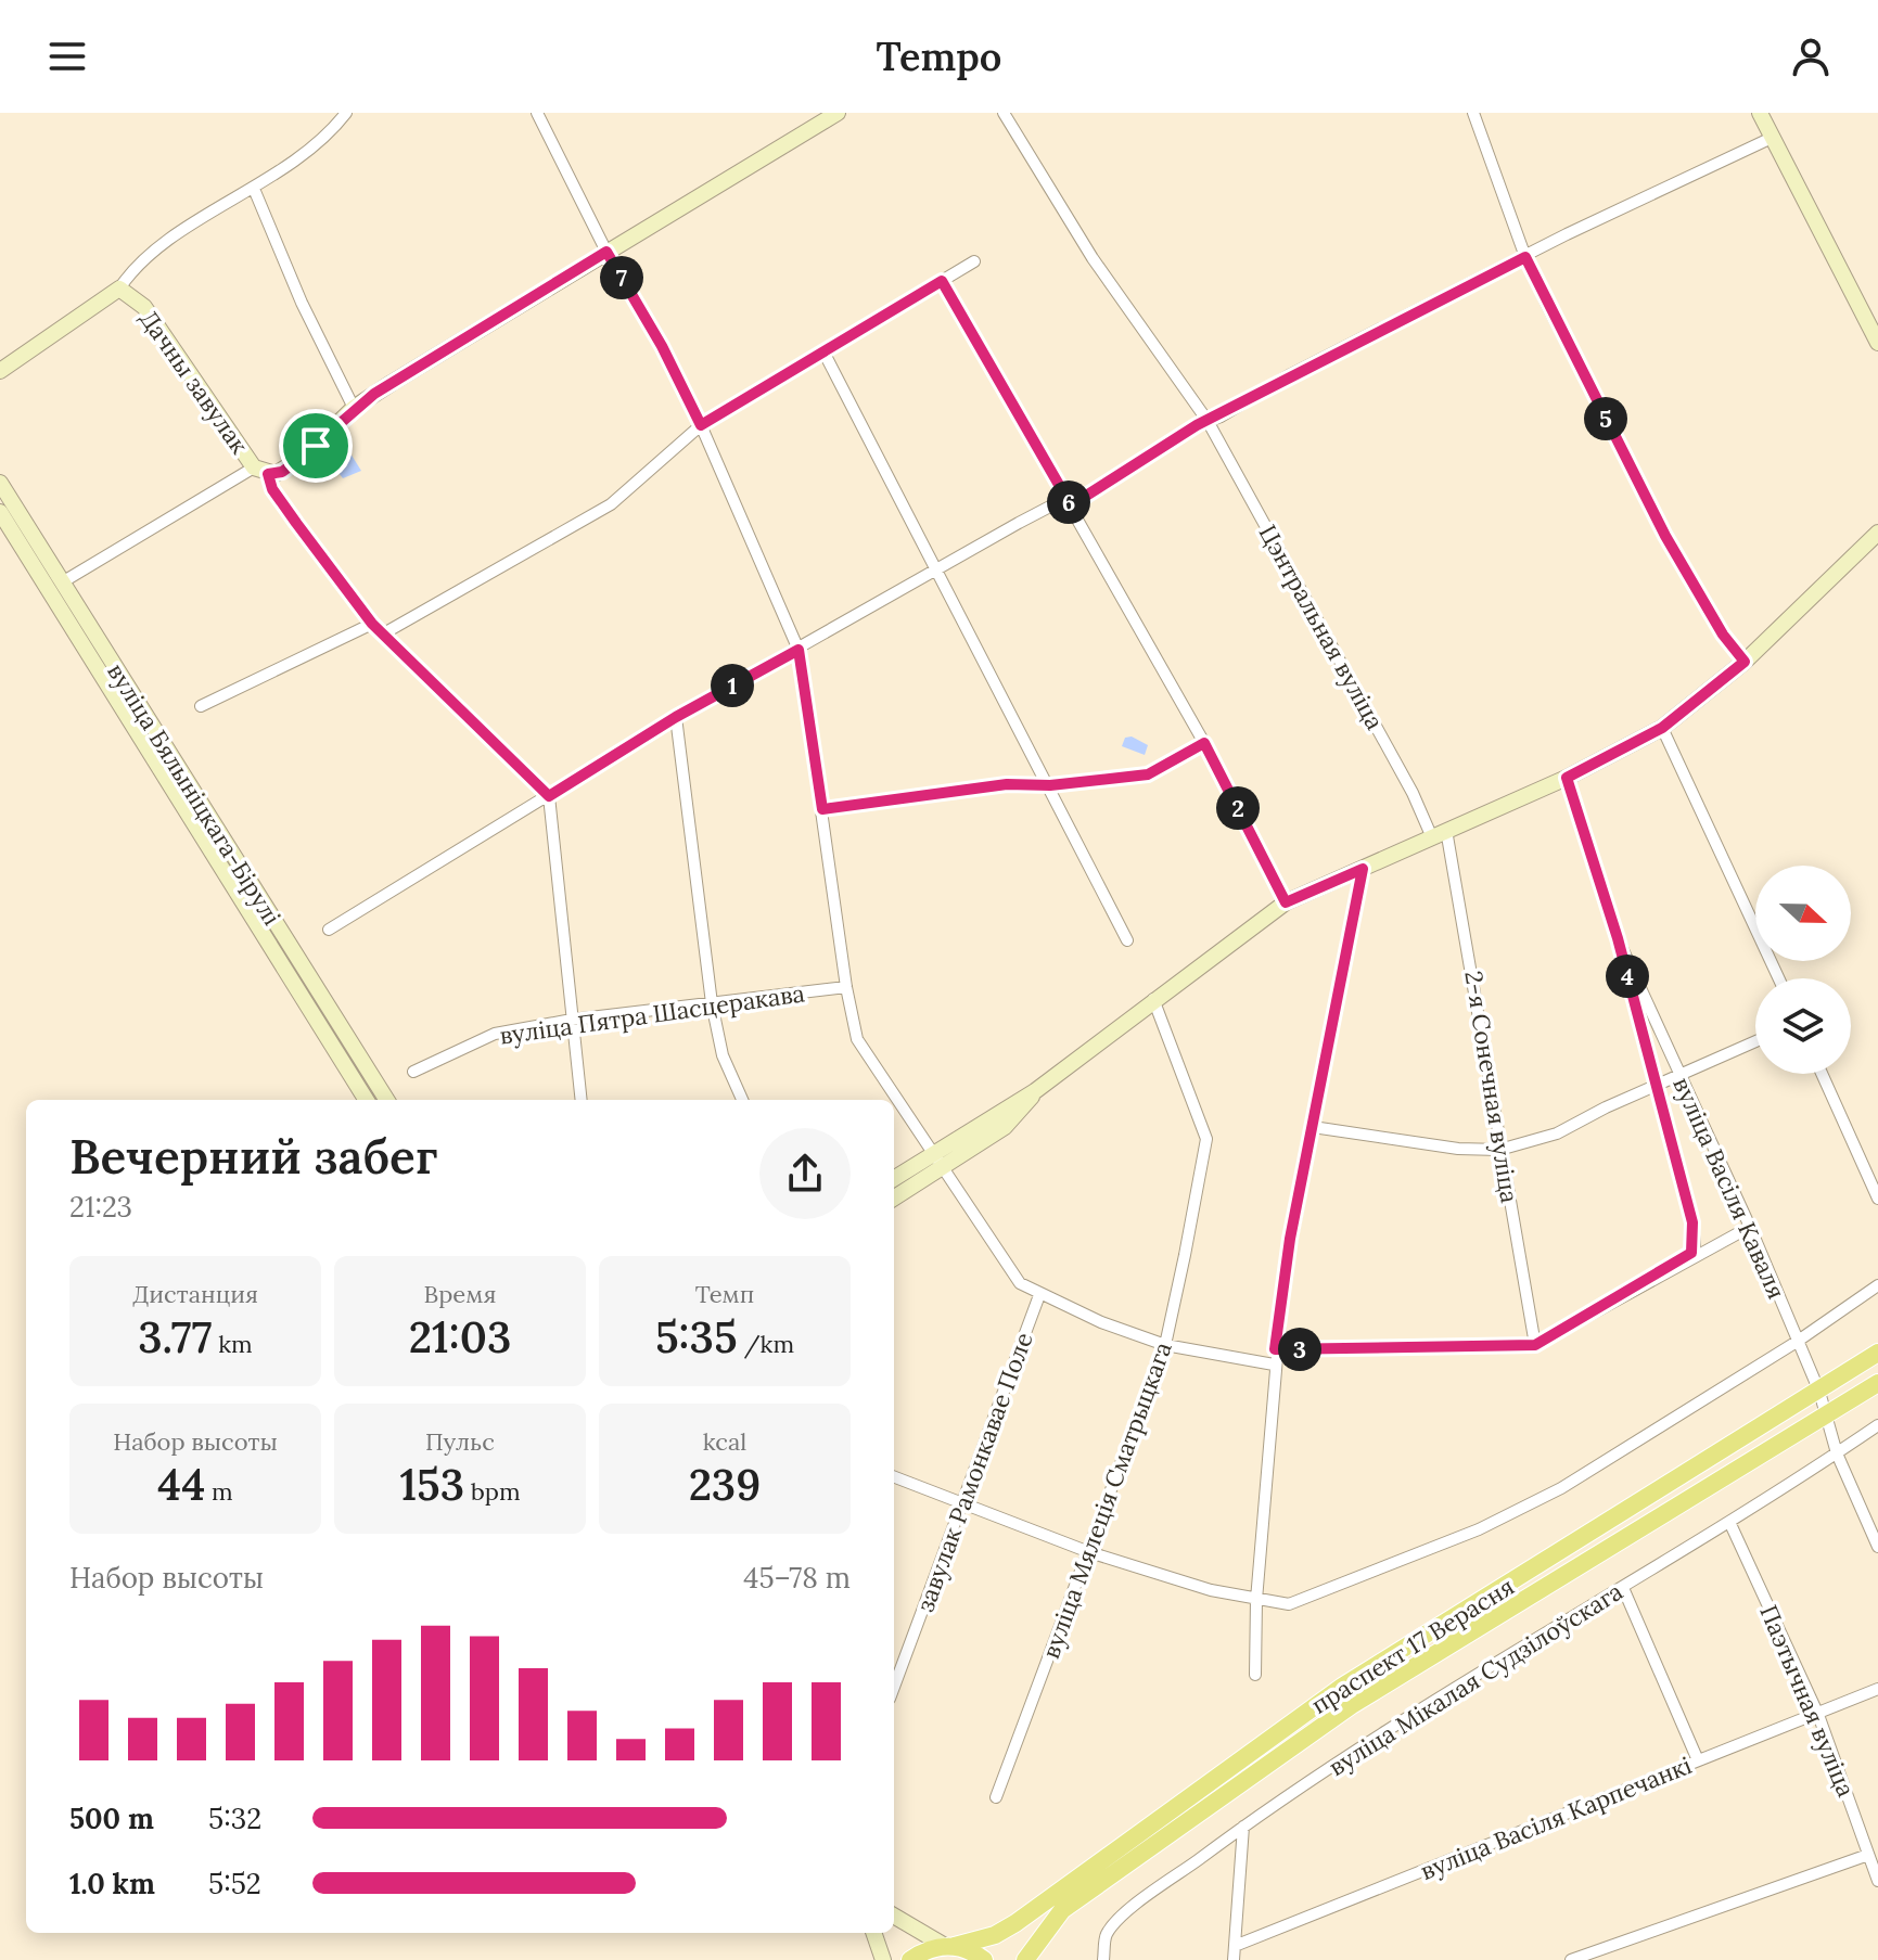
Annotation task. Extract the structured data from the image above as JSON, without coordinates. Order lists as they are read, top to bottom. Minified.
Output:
{"streets":{"main road":["Дачны завулак","вуліца Бялыніцкага-Бірулі","праспект 17 Верасня"],"street":["Цэнтральная вуліца","вуліца Пятра Шасцеракава","2-я Сонечная вуліца","вуліца Васіля Каваля","завулак Рамонкавае Поле","вуліца Мялеція Сматрыцкага","вуліца Мікалая Судзілоўскага","Паэтычная вуліца","вуліца Васіля Карпечанкі"]},"crossings":[["Цэнтральная вуліца","2-я Сонечная вуліца"],["вуліца Васіля Каваля","праспект 17 Верасня"],["вуліца Васіля Каваля","вуліца Мікалая Судзілоўскага"],["вуліца Мікалая Судзілоўскага","Паэтычная вуліца"],["Паэтычная вуліца","вуліца Васіля Карпечанкі"]],"north":"right","page":{"header":"Tempo","pins":["7","5","6","1","2","4","3"],"heading":["Вечерний забег","21:23"],"stats":[["Дистанция","3.77 km"],["Время","21:03"],["Темп","5:35 /km"],["Набор высоты","44 m"],["Пульс","153 bpm"],["kcal","239"]],"chart":["Набор высоты","45–78 m"],"list":[{"name":"500 m","note":"5:32"},{"name":"1.0 km","note":"5:52"}]}}
